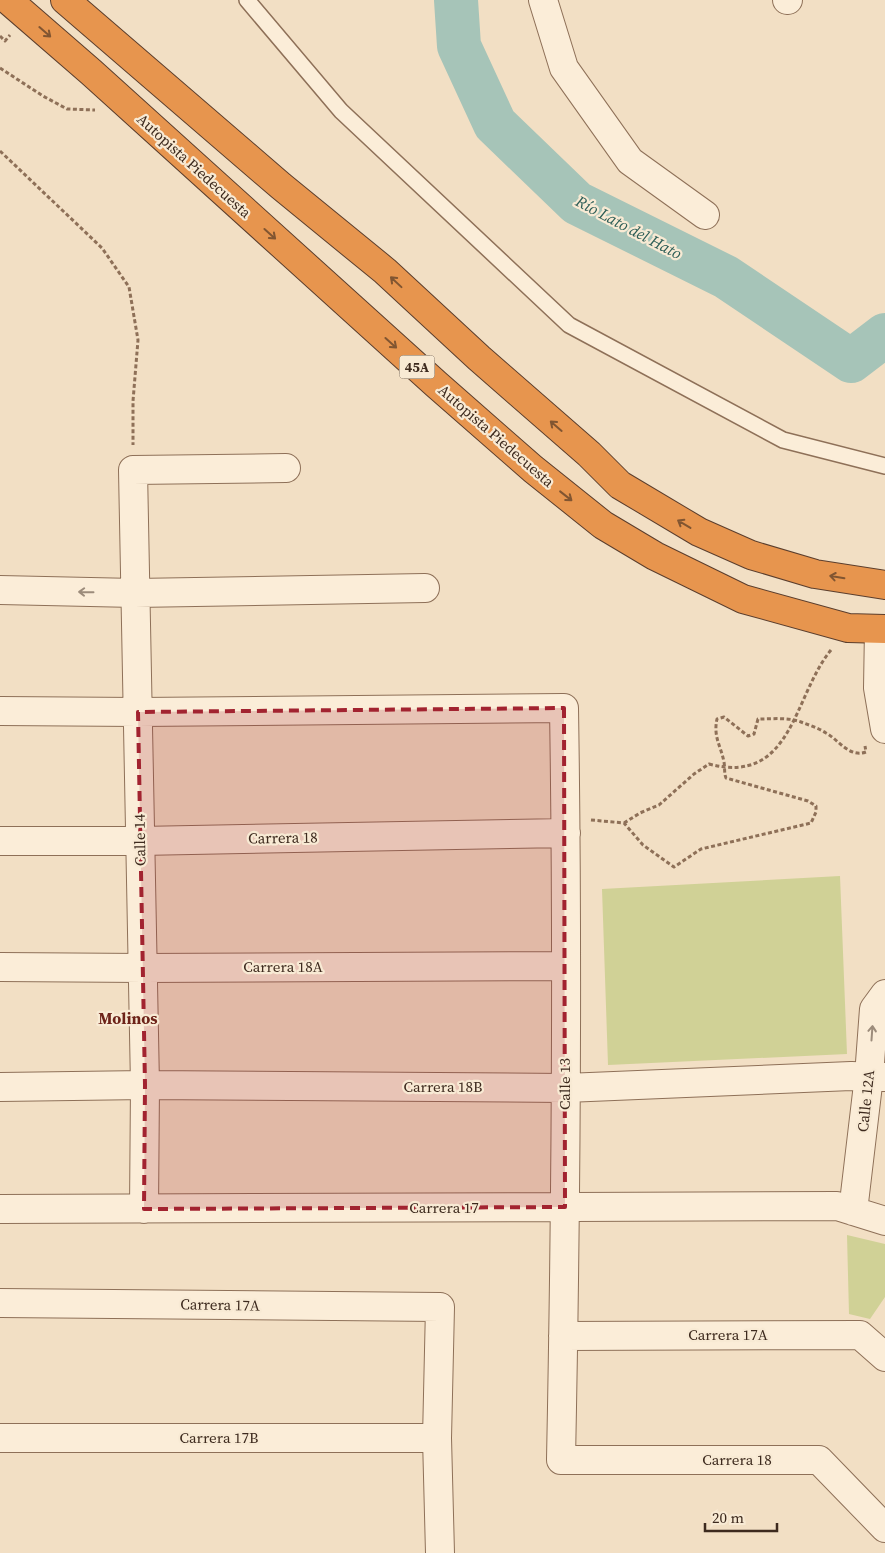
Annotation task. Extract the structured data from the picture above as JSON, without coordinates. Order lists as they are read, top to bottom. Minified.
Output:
{"streets":{"highway":["Autopista Piedecuesta","45A"],"street":["Carrera 18","Calle 14","Carrera 18A","Calle 13","Carrera 18B","Calle 12A","Carrera 17","Carrera 17A","Carrera 17B"]},"crossings":[["Carrera 18","Calle 14"],["Carrera 18","Calle 13"],["Calle 14","Carrera 18A"],["Calle 14","Calle 13"],["Calle 14","Carrera 18B"],["Calle 14","Carrera 17"],["Carrera 18A","Calle 13"],["Calle 13","Carrera 18B"],["Calle 13","Carrera 17"],["Calle 13","Carrera 17A"],["Carrera 18B","Calle 12A"],["Calle 12A","Carrera 17"],["Carrera 17A","Carrera 17B"]],"one_way":["Calle 12A"],"districts":["Molinos"],"water":["Río Lato del Hato"],"scale_bar":"20 m"}
